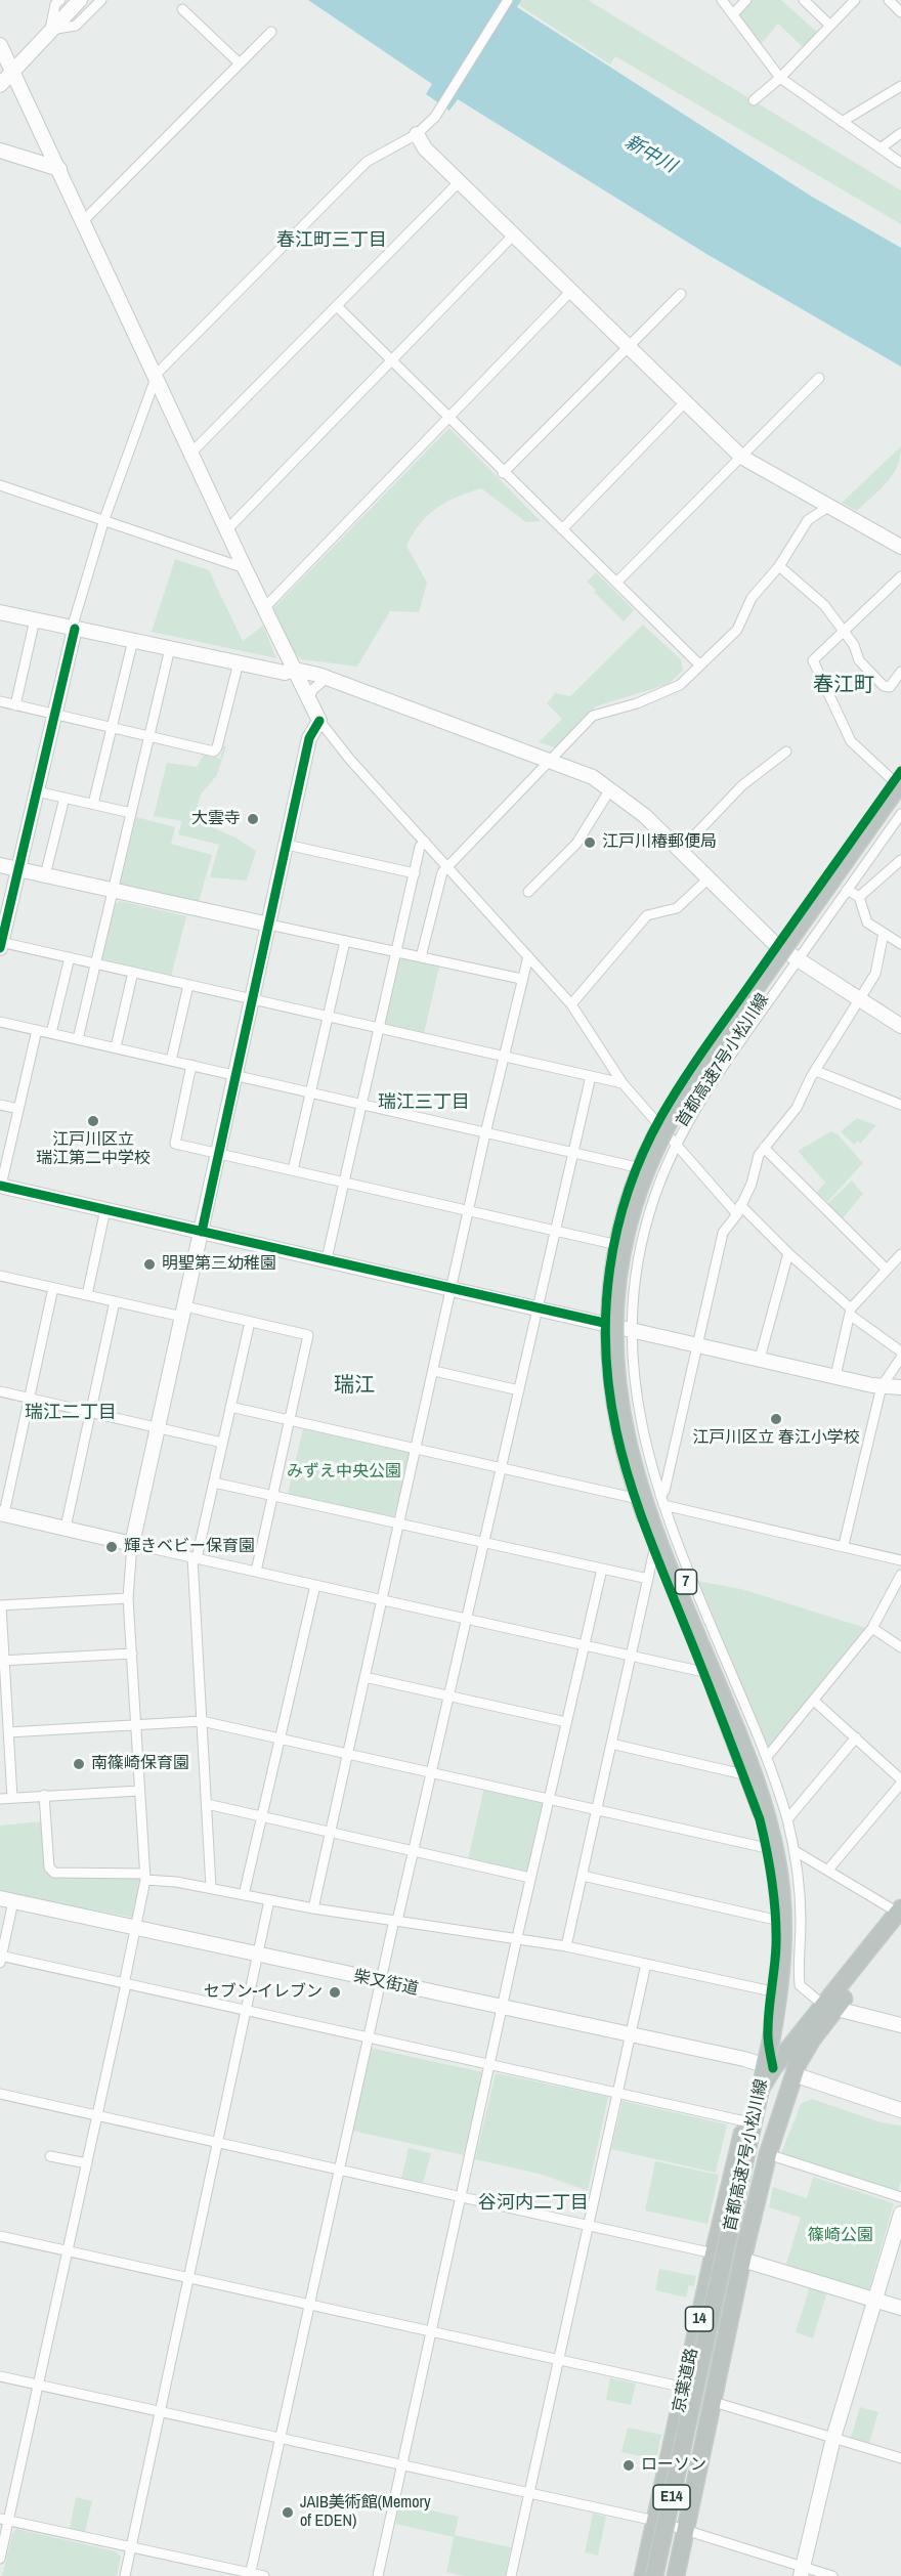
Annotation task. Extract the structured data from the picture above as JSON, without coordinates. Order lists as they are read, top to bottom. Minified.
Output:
{"streets":{"highway":["首都高速7号小松川線","7","14","京葉道路","E14"],"street":["柴又街道"]},"crossings":[["首都高速7号小松川線","京葉道路"],["柴又街道","京葉道路"]],"districts":["春江町三丁目","春江町","瑞江三丁目","瑞江","瑞江二丁目","谷河内二丁目"],"water":["新中川"],"parks":["みずえ中央公園","篠崎公園"],"places":["大雲寺","江戸川椿郵便局","江戸川区立 瑞江第二中学校","明聖第三幼稚園","江戸川区立 春江小学校","輝きベビー保育園","南篠崎保育園","セブン-イレブン","ローソン","JAIB美術館(Memory of EDEN)"]}
